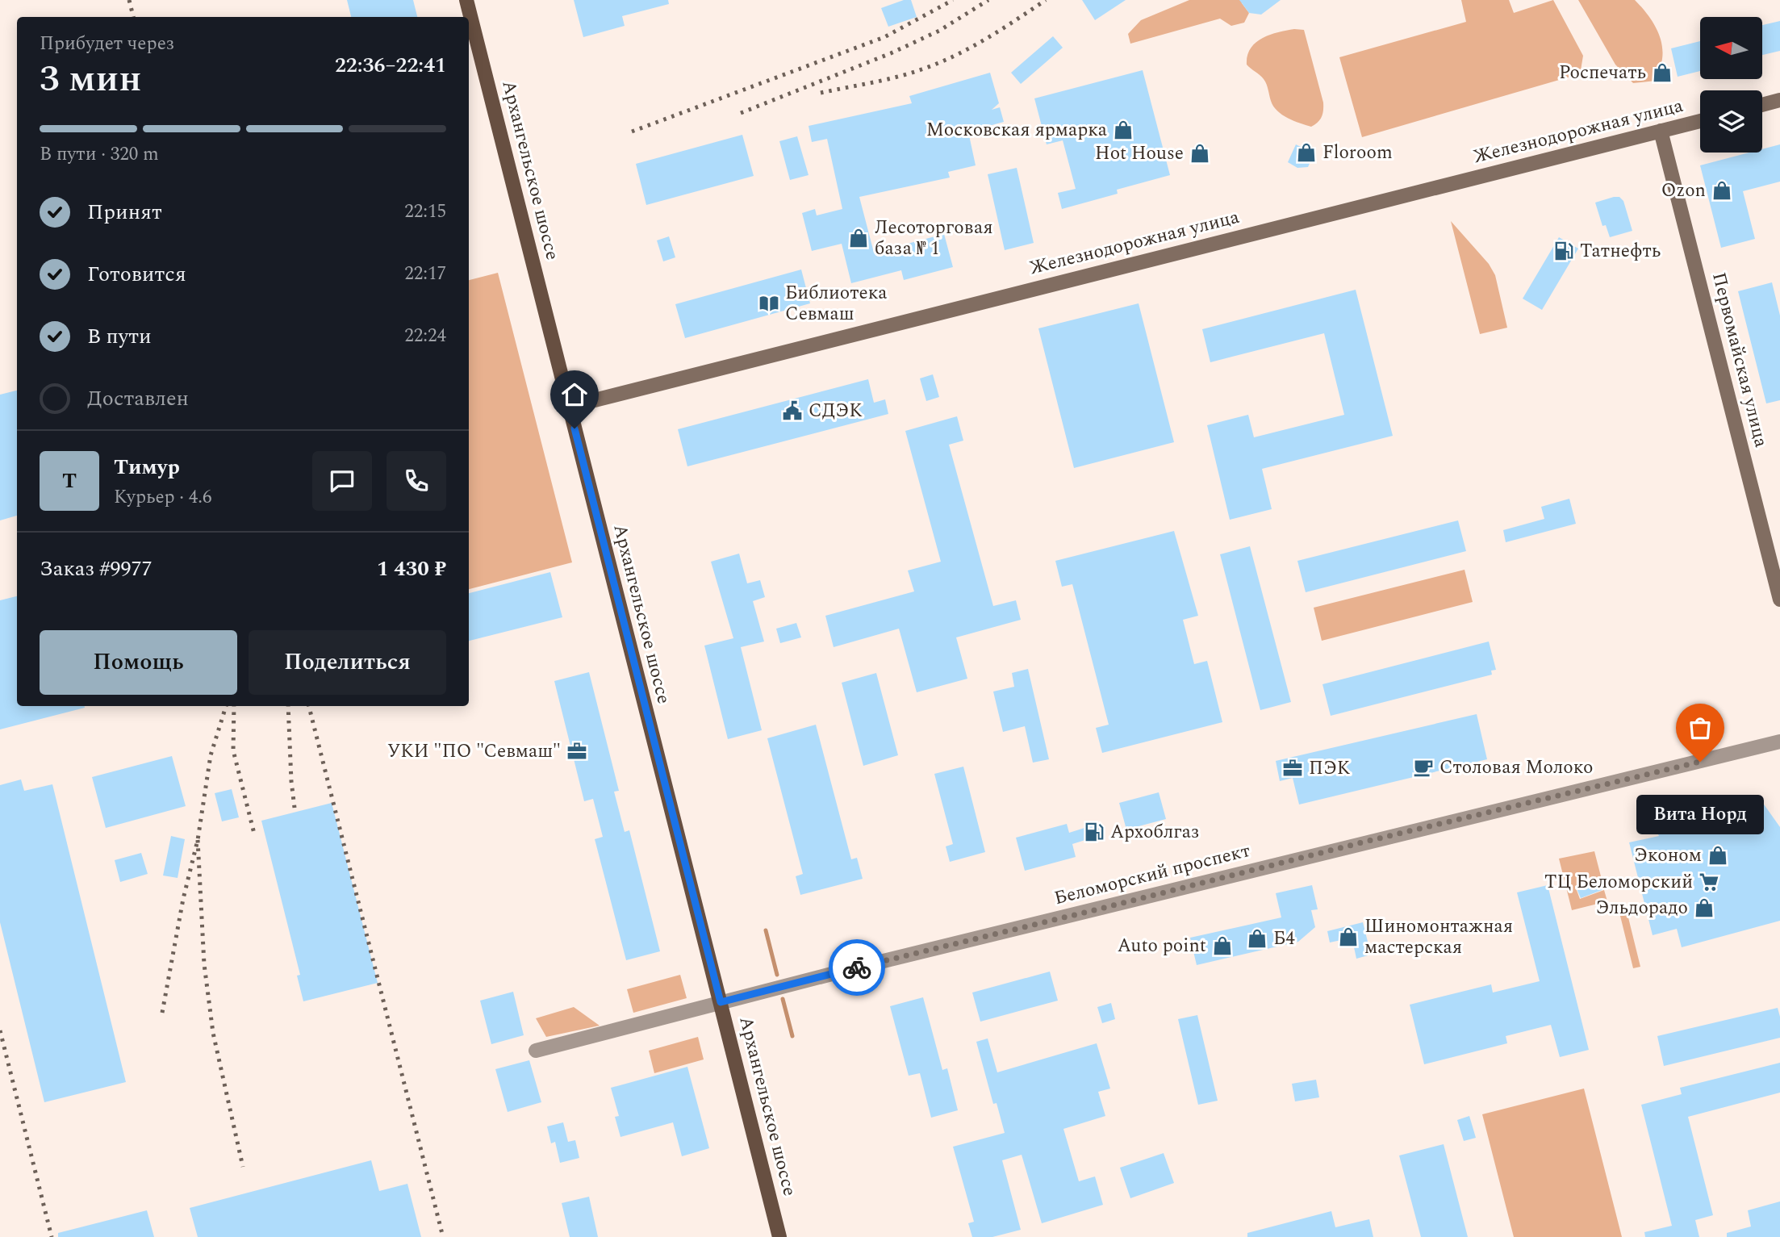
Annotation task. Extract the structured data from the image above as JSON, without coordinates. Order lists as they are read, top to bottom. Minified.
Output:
{"streets":{"main road":["Железнодорожная улица","Архангельское шоссе","Первомайская улица"],"street":["Беломорский проспект"]},"crossings":[["Железнодорожная улица","Архангельское шоссе"],["Железнодорожная улица","Первомайская улица"],["Архангельское шоссе","Беломорский проспект"]],"places":{"shop":["Роспечать","Московская ярмарка","Floroom","Hot House","Ozon","Лесоторговая база № 1","Эконом","Эльдорадо","Шиномонтажная мастерская","Б4","Auto point"],"fuel station":["Татнефть","Архоблгаз"],"library":["Библиотека Севмаш"],"public building":["СДЭК"],"office":["УКИ \"ПО \"Севмаш\"","ПЭК"],"other":["Вита Норд"],"cafe":["Столовая Молоко"],"supermarket":["ТЦ Беломорский"]},"north":"left","page":{"heading":["3 мин","Прибудет через","22:36–22:41"],"panel":["Тимур","Курьер · 4.6","Заказ #9977","1 430 ₽"],"bar":"В пути · 320 m","list":[["Принят","22:15"],["Готовится","22:17"],["В пути","22:24"],"Доставлен"],"round":"Т","buttons":["Помощь","Поделиться"],"bubble":"Вита Норд"}}
